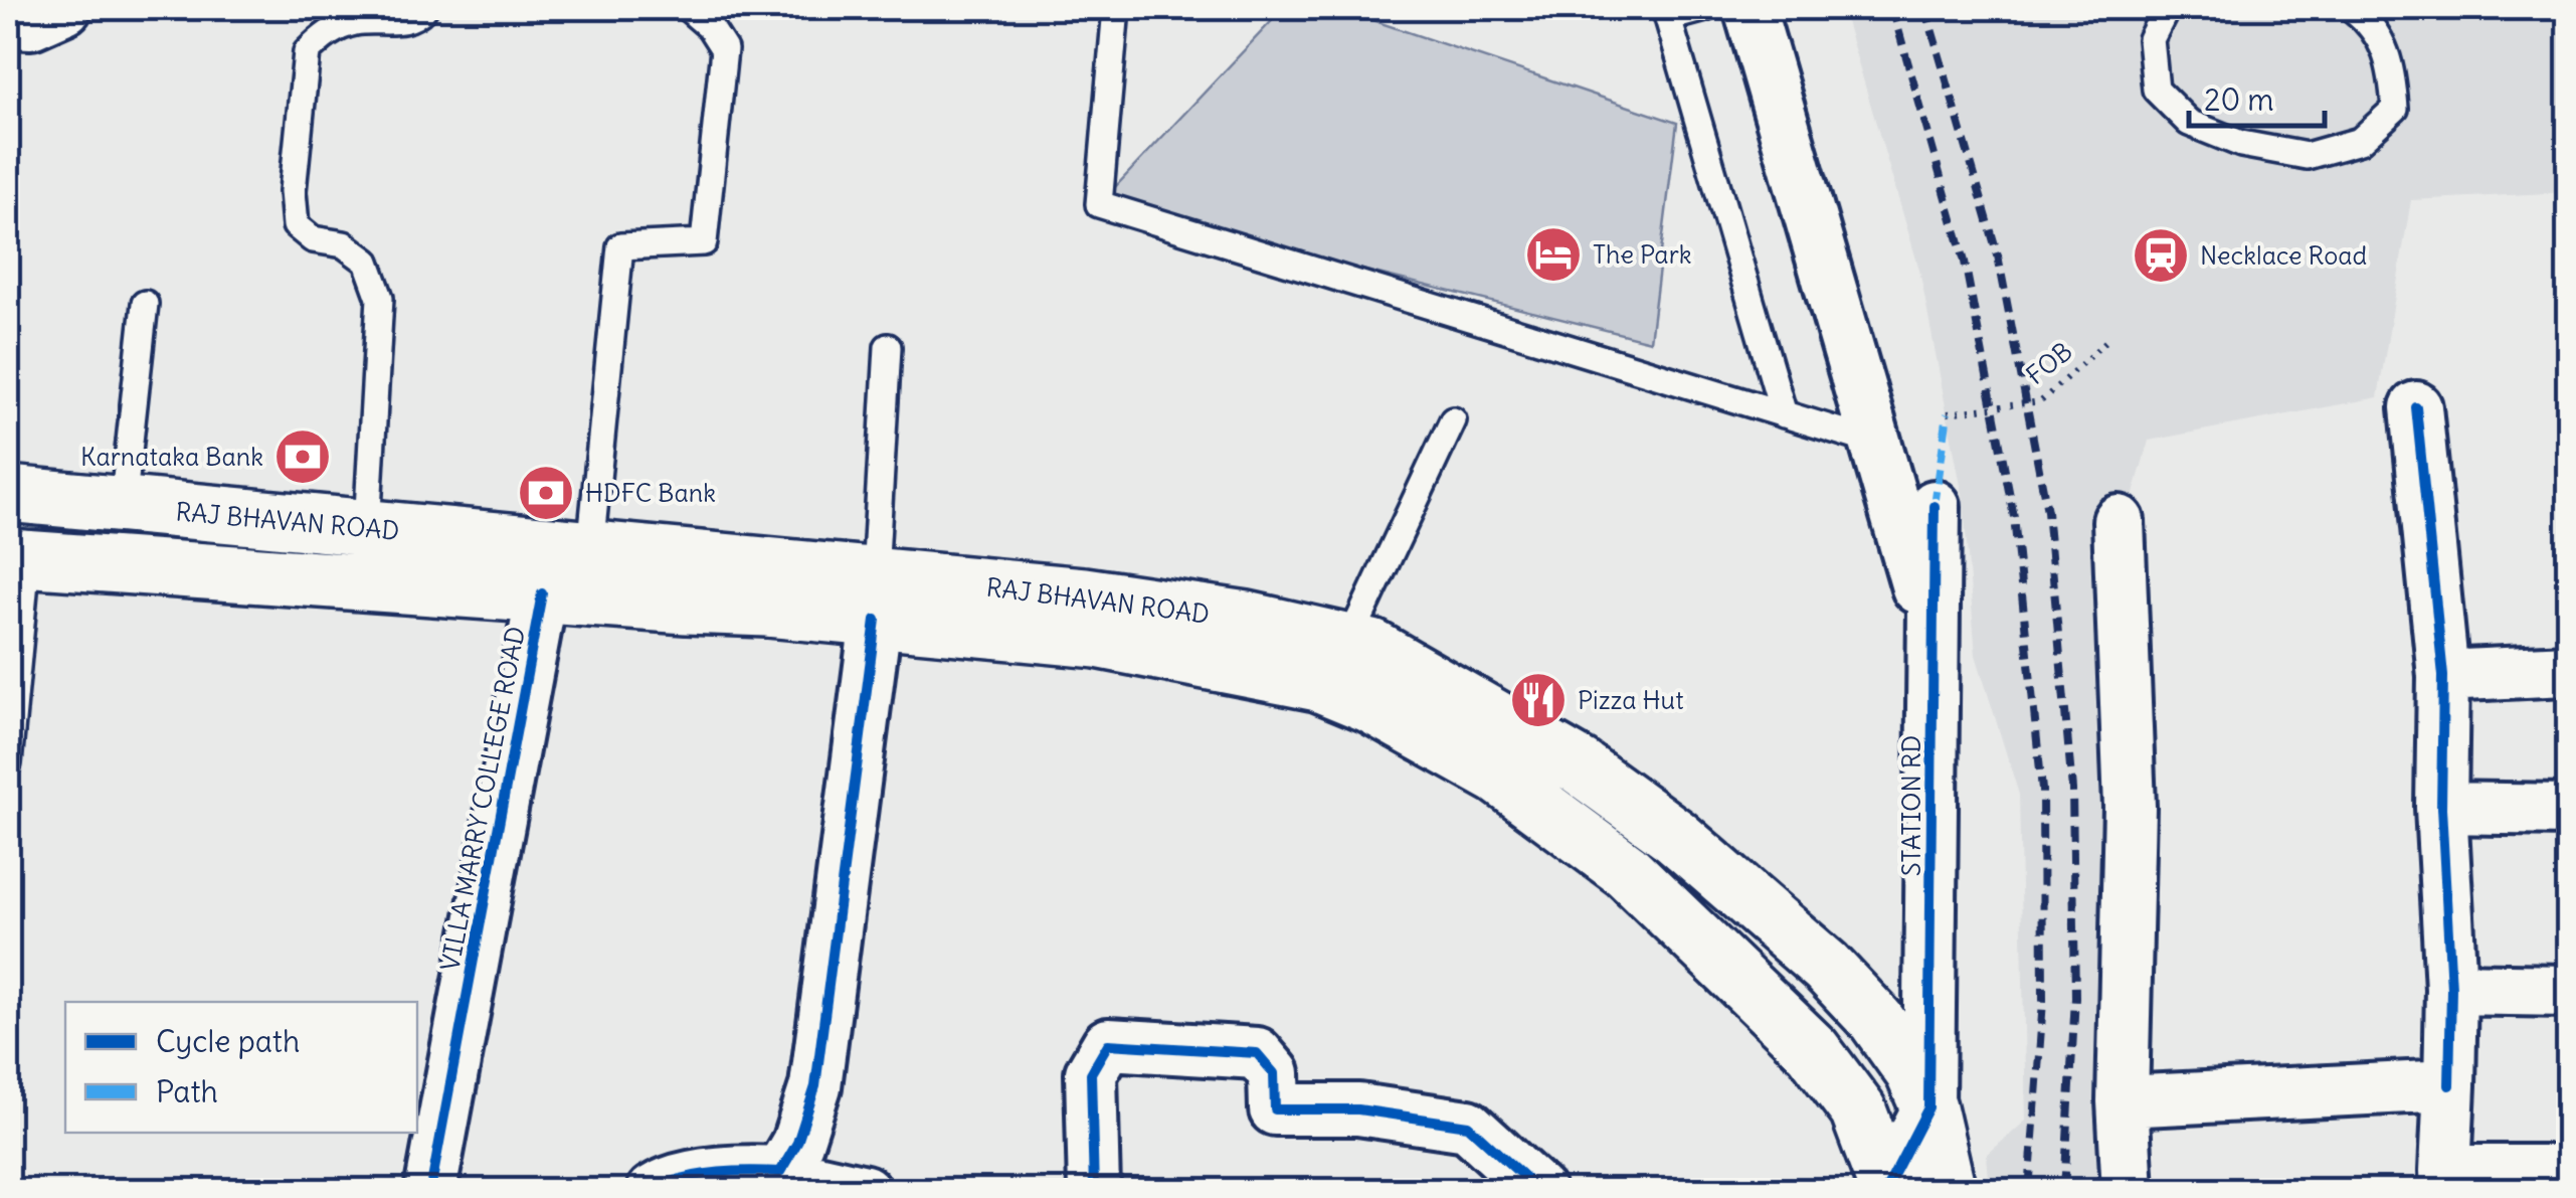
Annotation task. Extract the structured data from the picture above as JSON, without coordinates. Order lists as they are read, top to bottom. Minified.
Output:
{"streets":{"main road":["RAJ BHAVAN ROAD"],"street":["VILLA MARRY COLLEGE ROAD","STATION RD"],"path":["FOB"]},"crossings":[["RAJ BHAVAN ROAD","VILLA MARRY COLLEGE ROAD"],["RAJ BHAVAN ROAD","STATION RD"]],"places":{"hotel":["The Park"],"station":["Necklace Road"],"bank":["Karnataka Bank","HDFC Bank"],"restaurant":["Pizza Hut"]},"legend":["Cycle path","Path"],"scale_bar":"20 m"}
